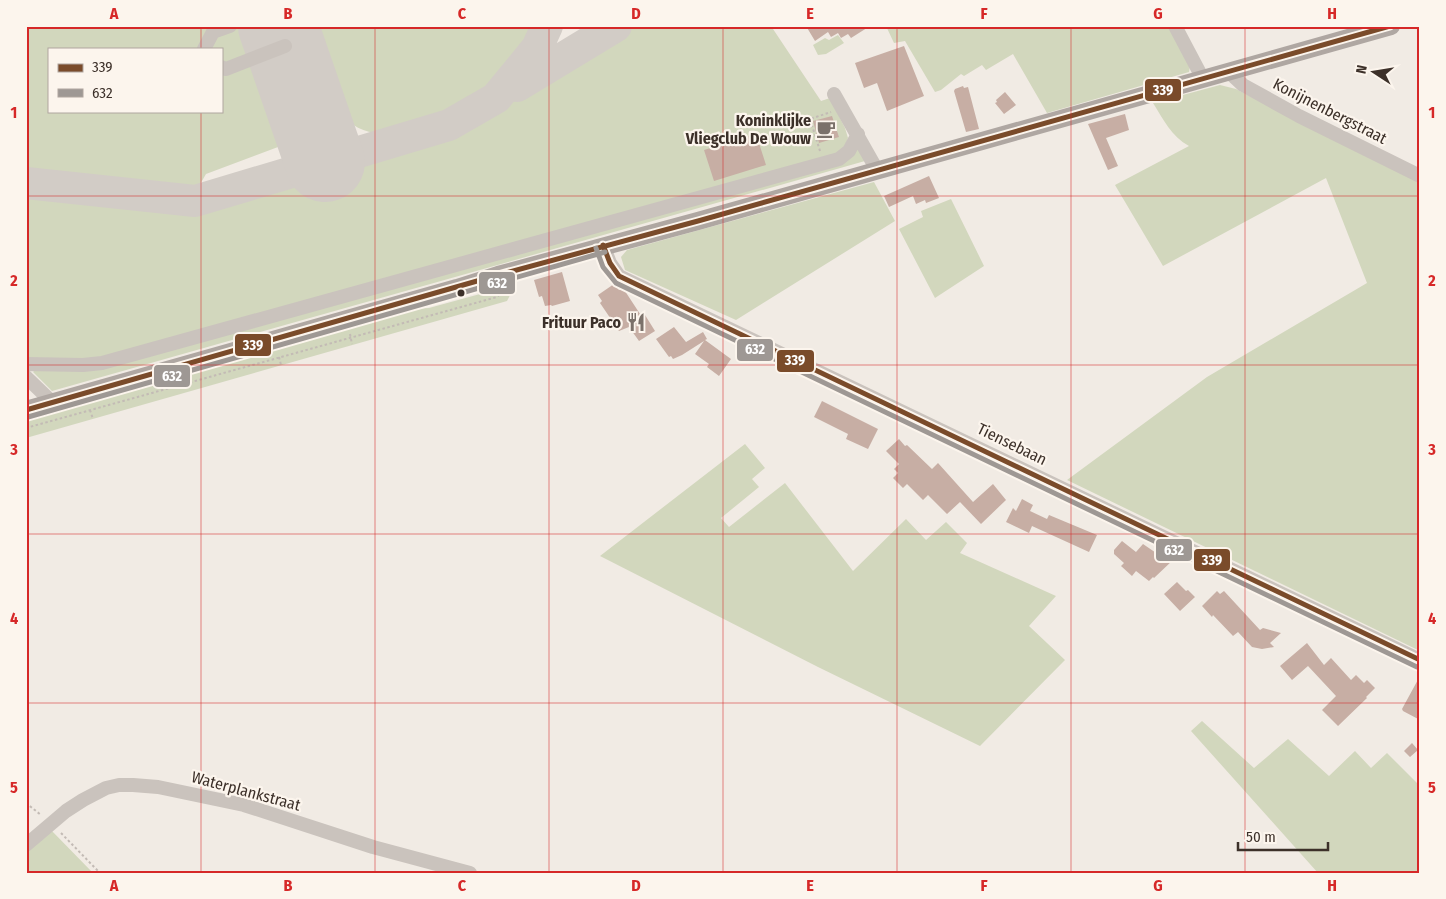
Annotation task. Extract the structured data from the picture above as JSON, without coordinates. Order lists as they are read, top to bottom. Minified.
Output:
{"streets":{"street":["Konijnenbergstraat","Tiensebaan","Waterplankstraat"]},"places":{"cafe":["Koninklijke Vliegclub De Wouw"],"restaurant":["Frituur Paco"]},"lines":["transit line 339","transit line 632"],"legend":["339","632"],"scale_bar":"50 m","north":"left","grid":{"columns":["A","B","C","D","E","F","G","H"],"rows":["1","2","3","4","5"]}}
